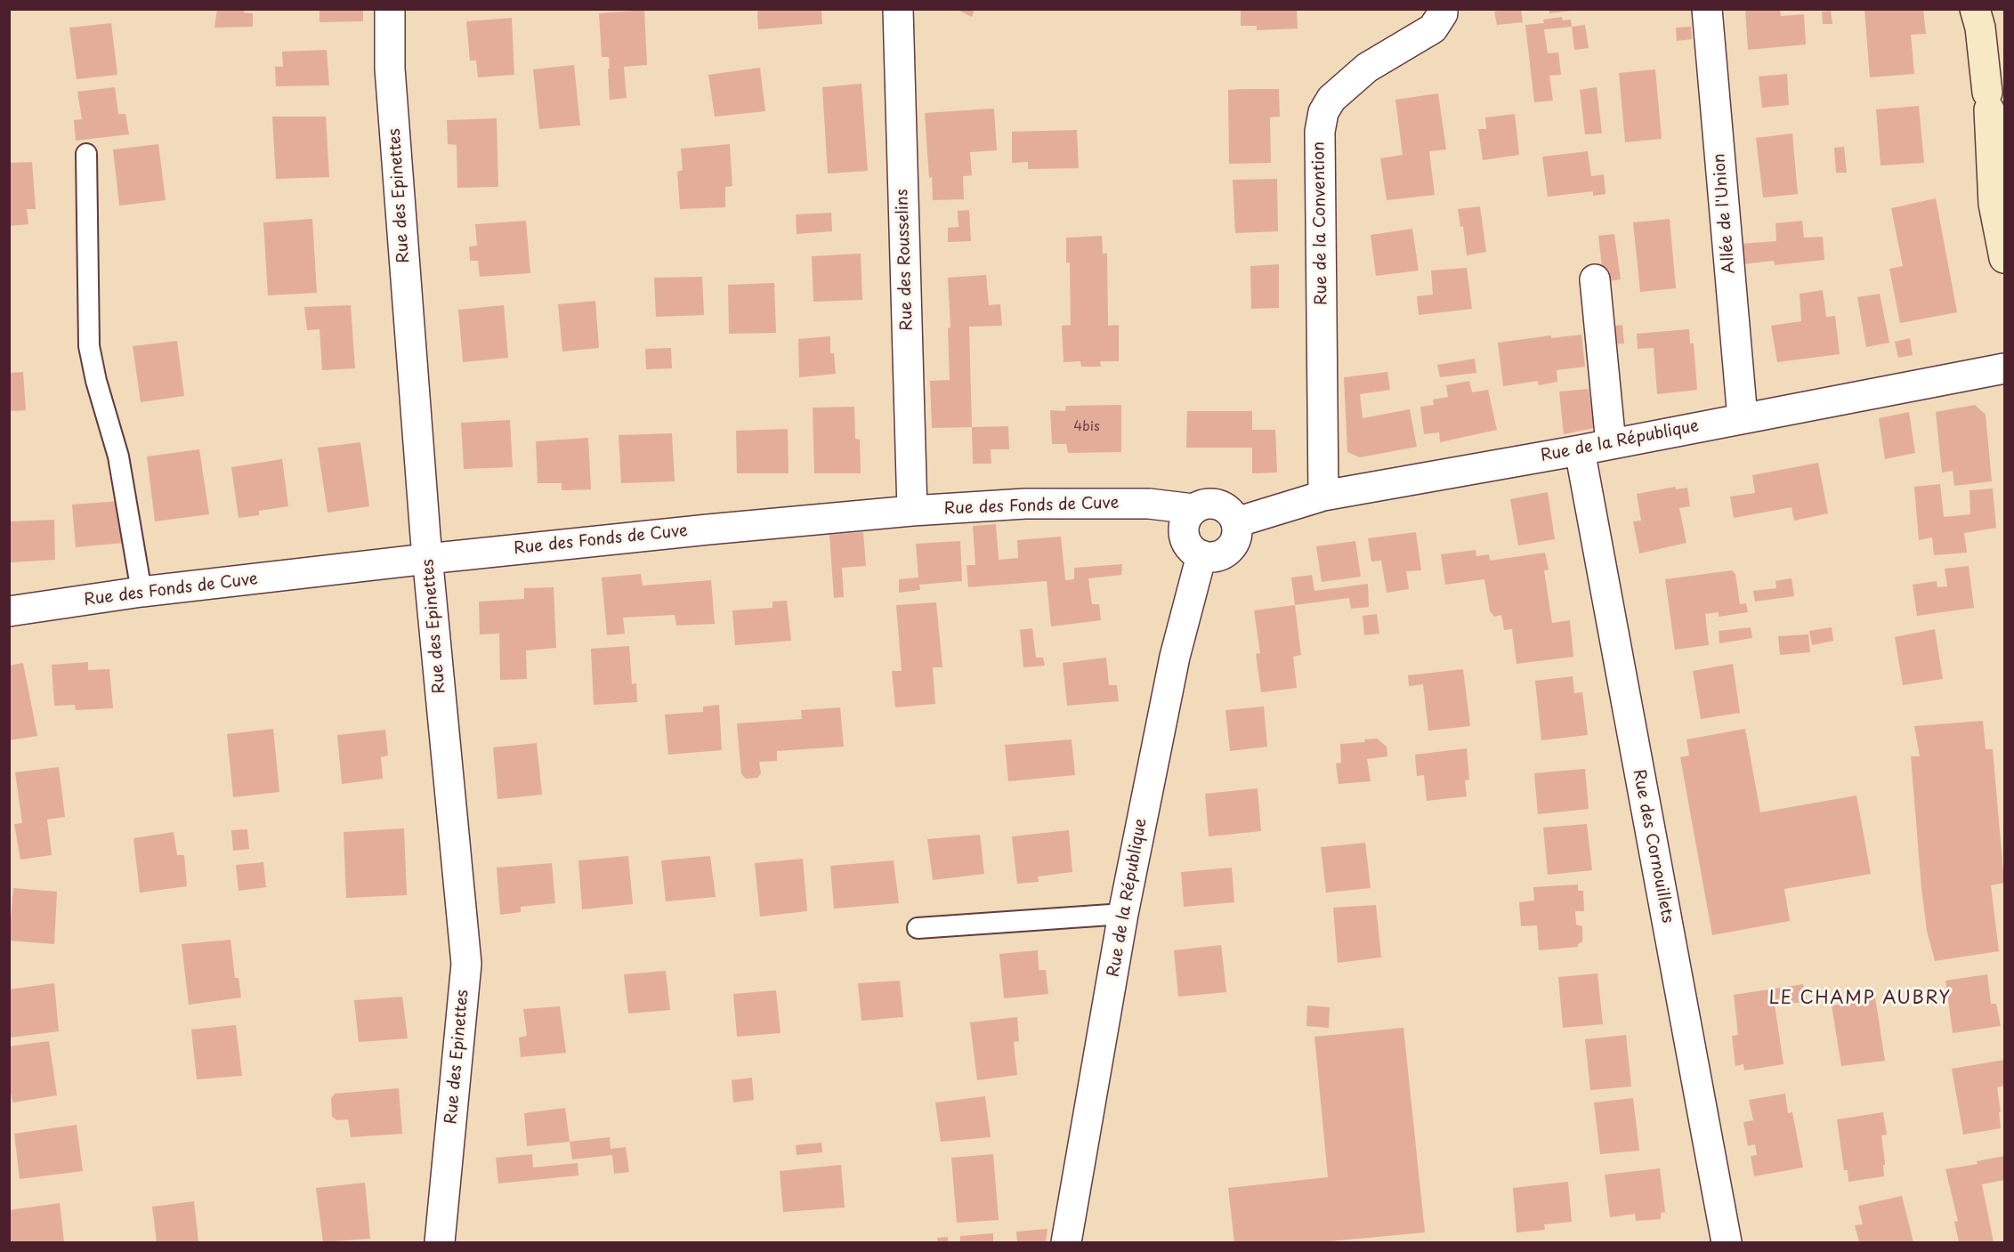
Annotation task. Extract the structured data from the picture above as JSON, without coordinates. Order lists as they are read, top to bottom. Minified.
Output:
{"streets":{"street":["Rue des Epinettes","Allée de l'Union","Rue de la Convention","Rue des Rousselins","Rue de la République","Rue des Fonds de Cuve","Rue des Cornouillets"]},"crossings":[["Rue des Epinettes","Rue des Fonds de Cuve"],["Allée de l'Union","Rue de la République"],["Rue de la Convention","Rue de la République"],["Rue des Rousselins","Rue des Fonds de Cuve"],["Rue de la République","Rue des Fonds de Cuve"],["Rue de la République","Rue des Cornouillets"]],"districts":["LE CHAMP AUBRY"],"house_numbers":["4bis"]}
